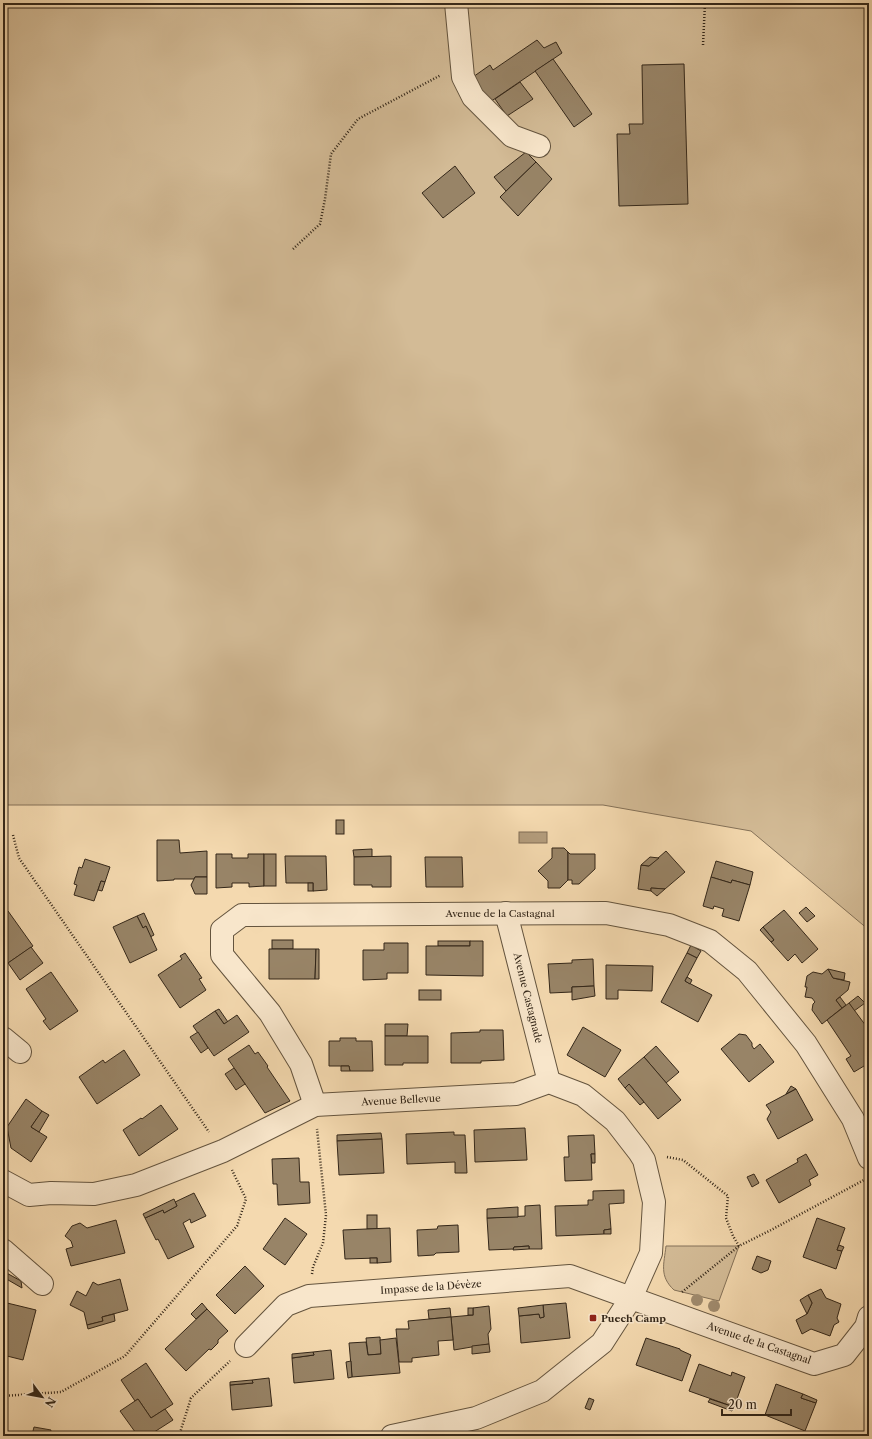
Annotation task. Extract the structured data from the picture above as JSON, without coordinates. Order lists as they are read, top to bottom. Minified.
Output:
{"streets":{"street":["Avenue de la Castagnal","Avenue Castagnade","Avenue Bellevue","Impasse de la Dévèze"]},"crossings":[["Avenue de la Castagnal","Avenue Castagnade"],["Avenue de la Castagnal","Avenue Bellevue"],["Avenue de la Castagnal","Impasse de la Dévèze"],["Avenue Castagnade","Avenue Bellevue"]],"places":{"transit":["Puech Camp"]},"scale_bar":"20 m","north":"bottom right"}
